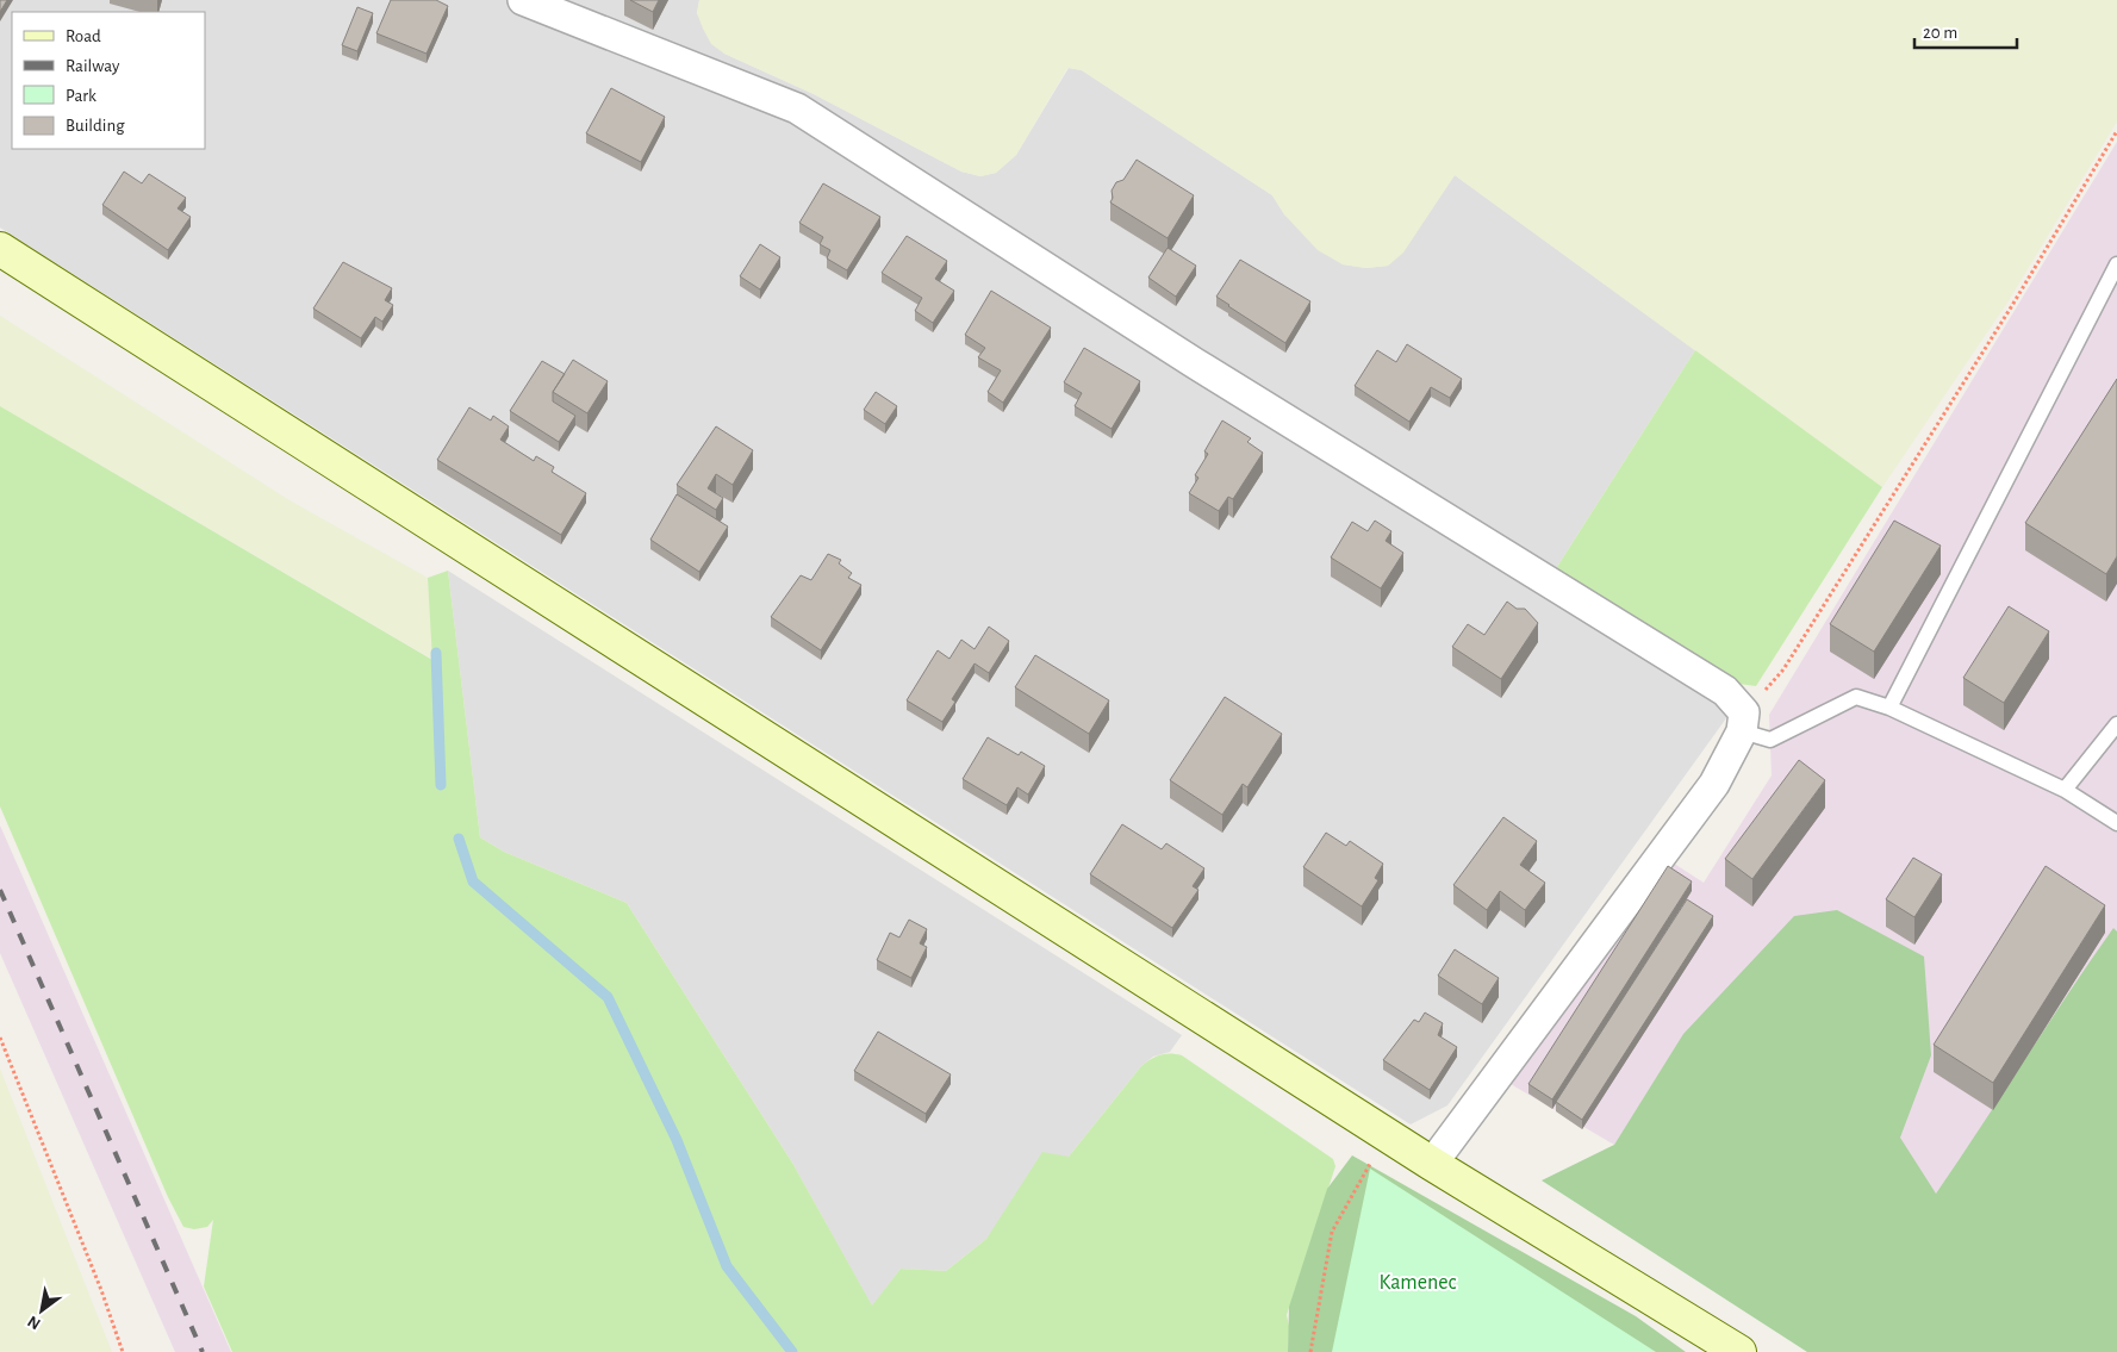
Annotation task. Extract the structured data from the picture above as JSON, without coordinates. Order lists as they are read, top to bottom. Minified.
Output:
{"parks":["Kamenec"],"legend":["Road","Railway","Park","Building"],"scale_bar":"20 m","north":"bottom left"}
